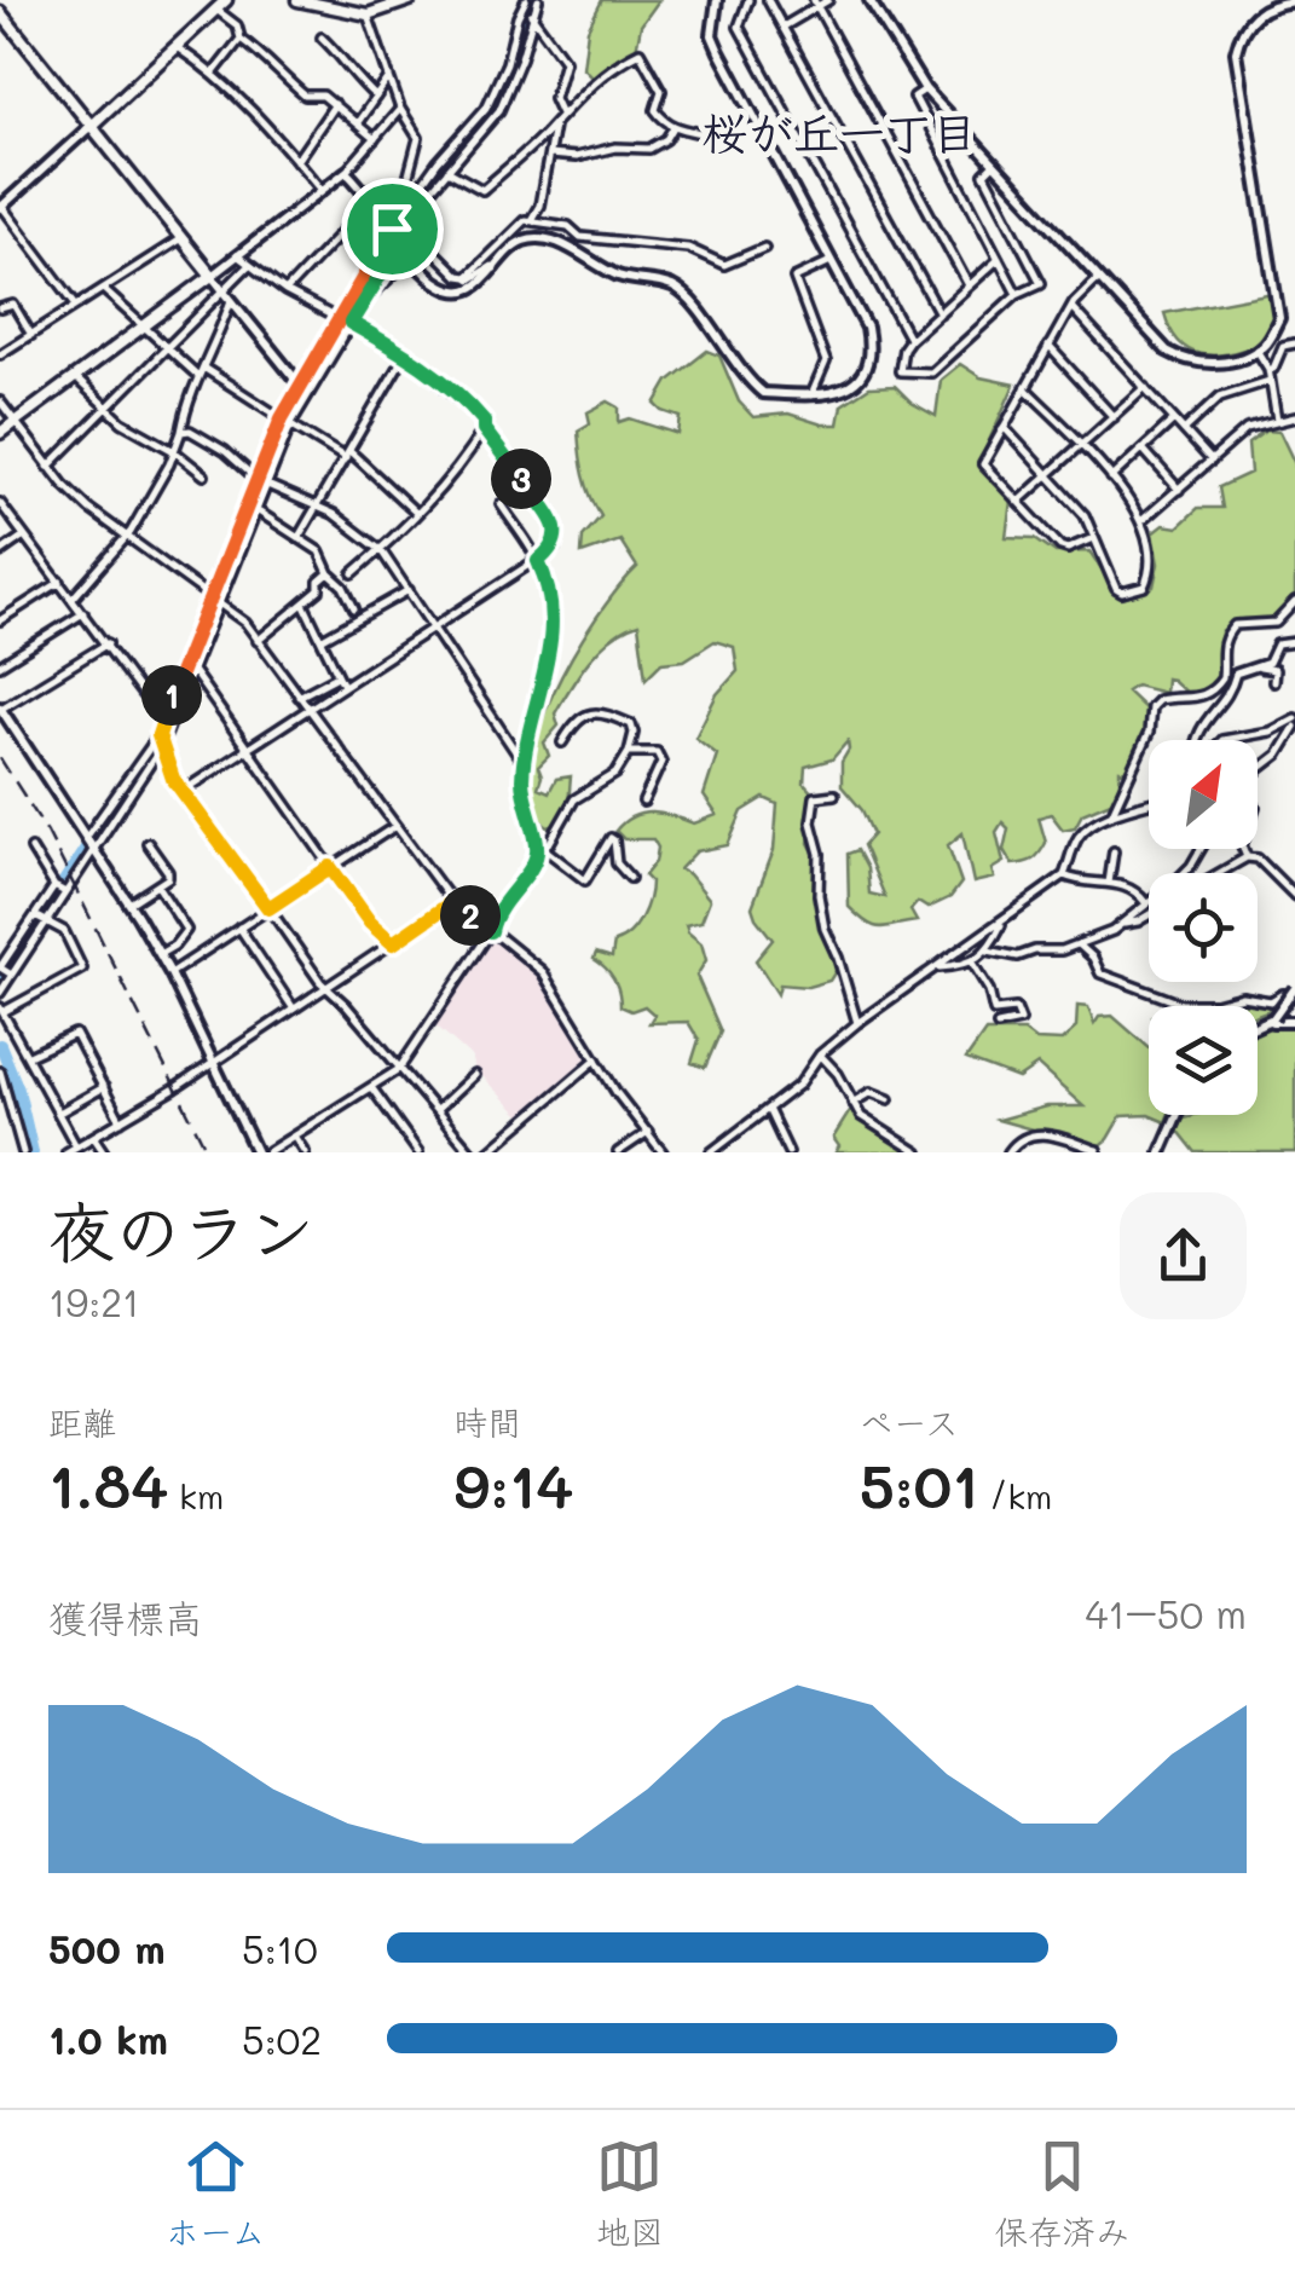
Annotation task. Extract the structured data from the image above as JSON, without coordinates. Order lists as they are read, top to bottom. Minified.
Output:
{"districts":["桜が丘一丁目"],"north":"top right","page":{"pins":["3","1","2"],"heading":["夜のラン","19:21"],"stats":[["距離","1.84 km"],["時間","9:14"],["ペース","5:01 /km"]],"chart":["獲得標高","41–50 m"],"list":[{"name":"500 m","note":"5:10"},{"name":"1.0 km","note":"5:02"}],"tabs":["ホーム","地図","保存済み"]}}
